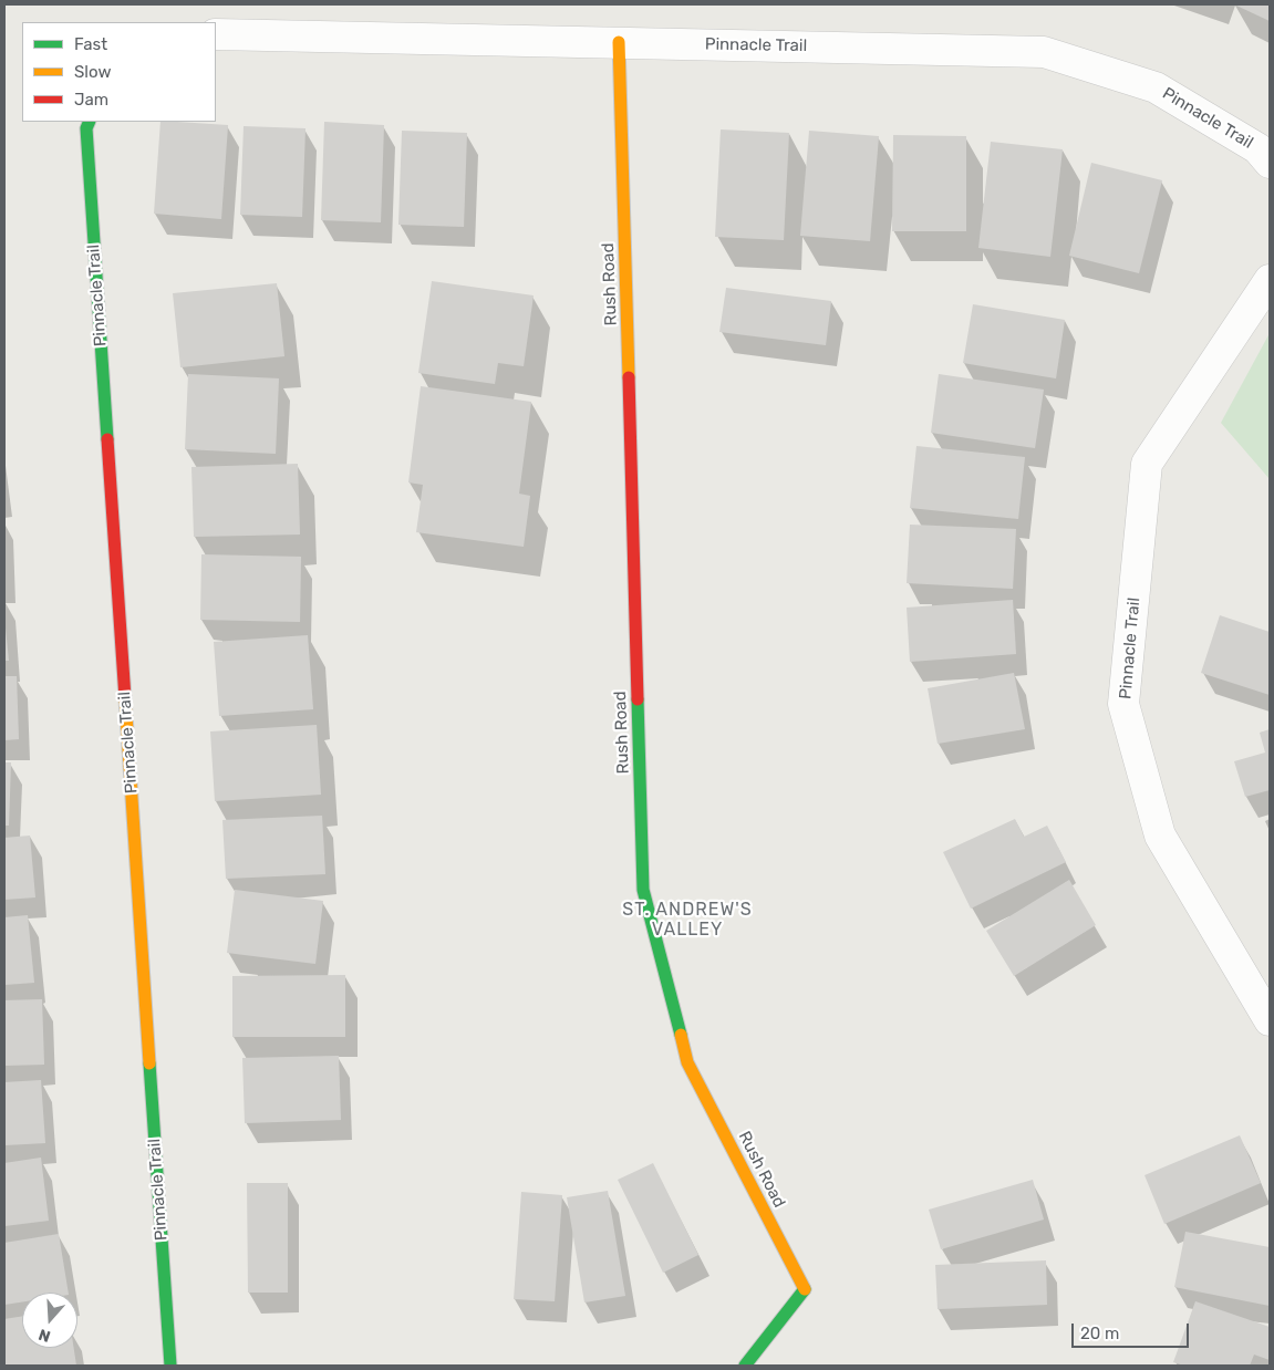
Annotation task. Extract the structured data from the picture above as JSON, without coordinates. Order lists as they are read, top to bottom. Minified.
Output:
{"streets":{"street":["Pinnacle Trail","Rush Road"]},"crossings":[["Pinnacle Trail","Rush Road"]],"districts":["ST. ANDREW'S VALLEY"],"legend":["Fast","Slow","Jam"],"scale_bar":"20 m","north":"bottom"}
